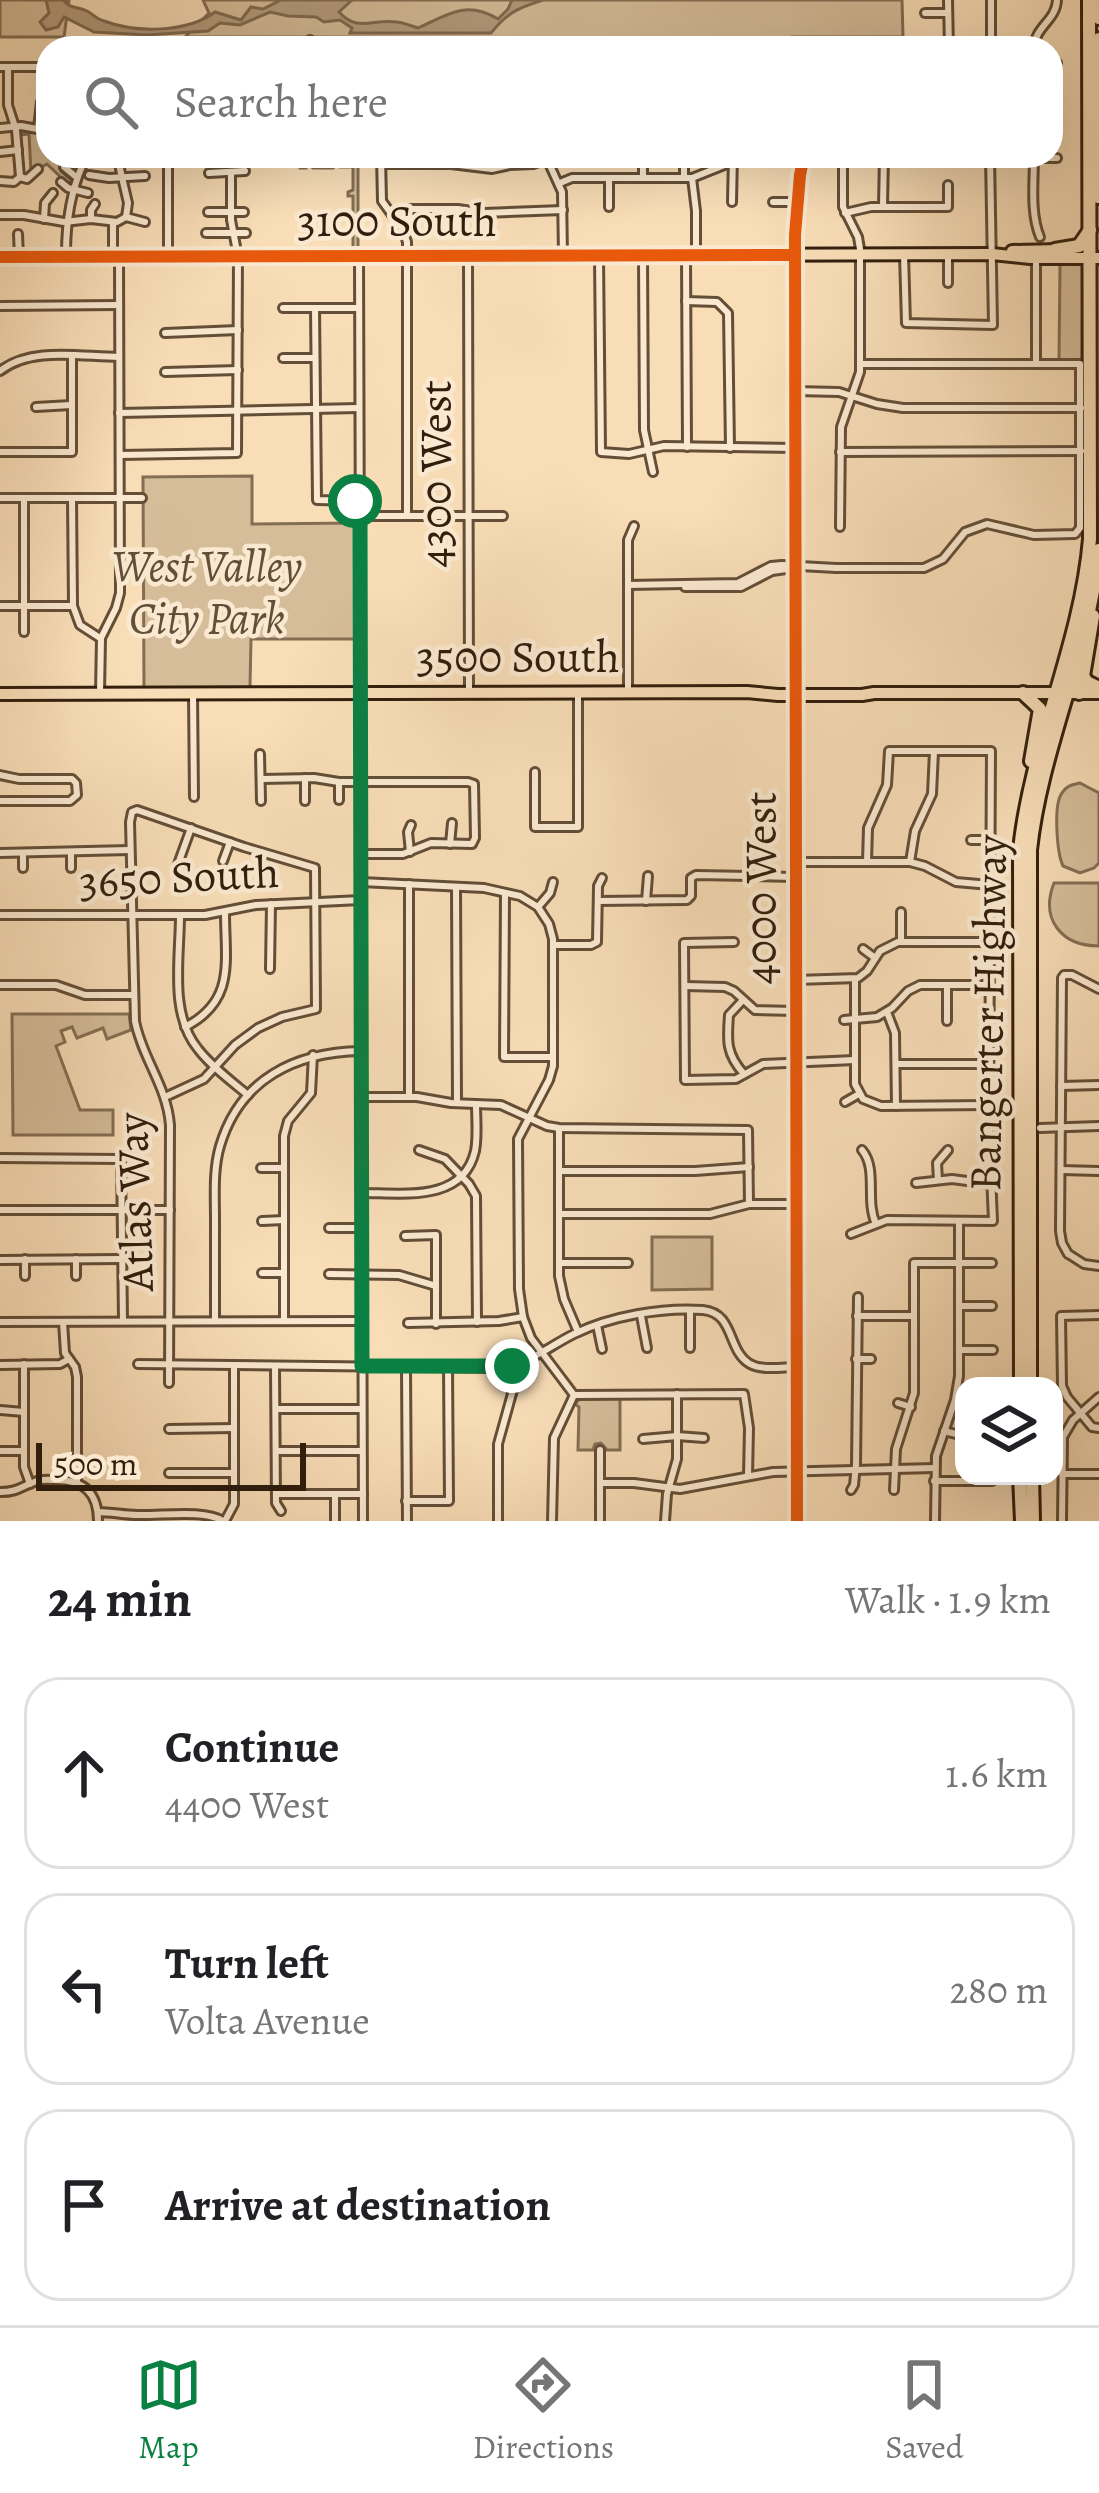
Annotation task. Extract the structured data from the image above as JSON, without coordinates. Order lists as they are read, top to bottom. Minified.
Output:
{"streets":{"highway":["Bangerter Highway"],"main road":["3100 South","3500 South"],"street":["4300 West","3650 South","4000 West","Atlas Way"]},"crossings":[["3100 South","4300 West"],["3100 South","4000 West"],["3100 South","Bangerter Highway"],["4300 West","3500 South"],["3500 South","4000 West"],["3500 South","Bangerter Highway"],["3650 South","Atlas Way"]],"parks":["West Valley City Park"],"scale_bar":"500 m","page":{"search":"Search here","scale":"500 m","heading":["24 min","Walk · 1.9 km"],"list":[["Continue","4400 West","1.6 km"],["Turn left","Volta Avenue","280 m"],"Arrive at destination"],"nav":["Map","Directions","Saved"]}}
